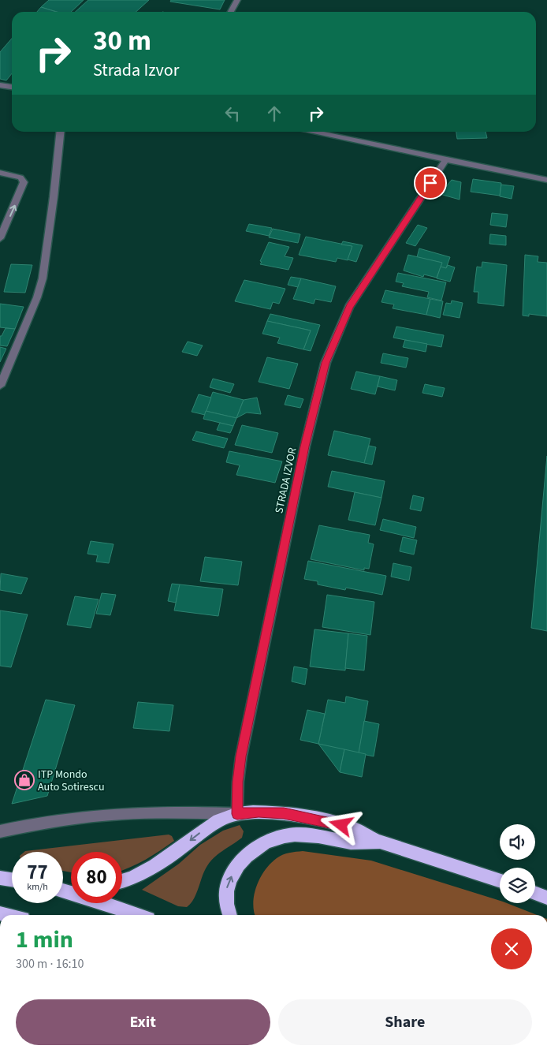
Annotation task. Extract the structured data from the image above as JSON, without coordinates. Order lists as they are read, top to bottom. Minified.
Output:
{"streets":{"street":["STRADA IZVOR"]},"places":{"shop":["ITP Mondo Auto Sotirescu"]},"page":{"turn":["30 m","Strada Izvor"],"speed":"77 km/h","limit":"80","heading":["1 min","300 m · 16:10"],"buttons":["Exit","Share"]}}
